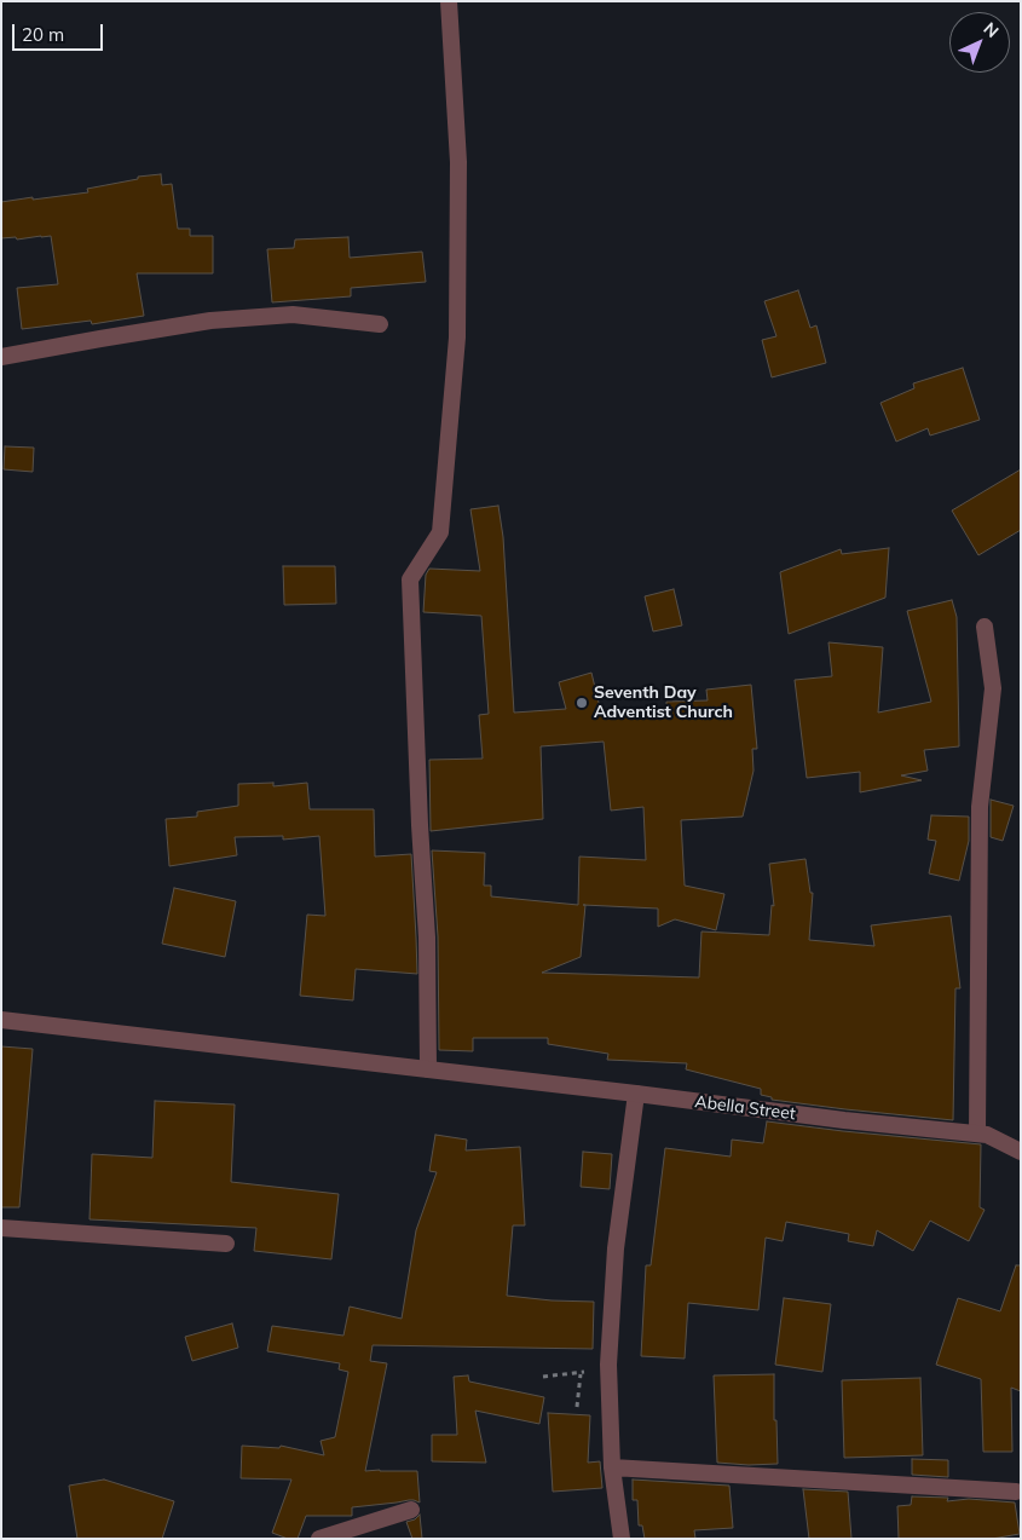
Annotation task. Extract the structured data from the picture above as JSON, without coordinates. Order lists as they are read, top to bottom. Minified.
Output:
{"streets":{"street":["Abella Street"]},"places":["Seventh Day Adventist Church"],"scale_bar":"20 m","north":"top right"}
